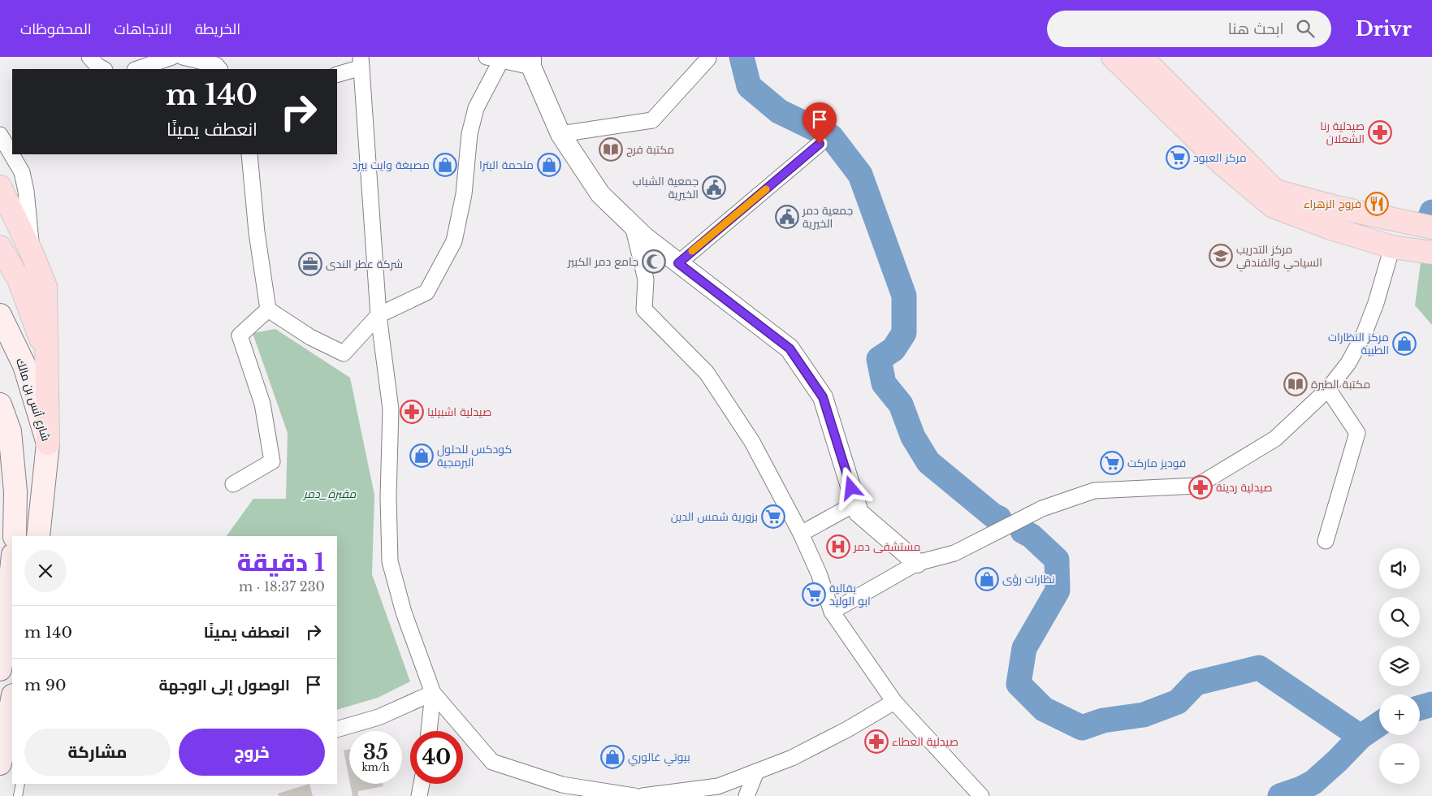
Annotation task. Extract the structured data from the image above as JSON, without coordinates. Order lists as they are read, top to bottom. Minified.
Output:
{"streets":{"main road":["شارع أنس بن مالك"]},"parks":["مقبرة_دمر"],"places":{"pharmacy":["صيدلية رنا الشعلان","صيدلية اشبيليا","صيدلية ردينة","صيدلية العطاء"],"library":["مكتبة فرح","مكتبة الطيرة"],"supermarket":["مركز العبود","فوديز ماركت","بزورية شمس الدين","بقالية ابو الوليد"],"shop":["مصبغة وايت بيرد","ملحمة البترا","مركز النظارات الطبية","كودكس للحلول البرمجية","نظارات رؤى","بيوتي غالوري"],"public building":["جمعية الشباب الخيرية","جمعية دمر الخيرية"],"restaurant":["فروج الزهراء"],"school or university":["مركز التدريب السياحي والفندقي"],"mosque":["جامع دمر الكبير"],"office":["شركة عطر الندى"],"hospital":["مستشفى دمر"]},"page":{"header":"Drivr","search":"ابحث هنا","nav":["الخريطة","الاتجاهات","المحفوظات"],"turn":["140 m","انعطف يمينًا"],"heading":["1 دقيقة","230 m · 18:37"],"map_buttons":["+","−"],"list":[{"name":"انعطف يمينًا","value":"140 m"},{"name":"الوصول إلى الوجهة","value":"90 m"}],"buttons":["خروج","مشاركة"],"speed":"35 km/h","limit":"40"}}
